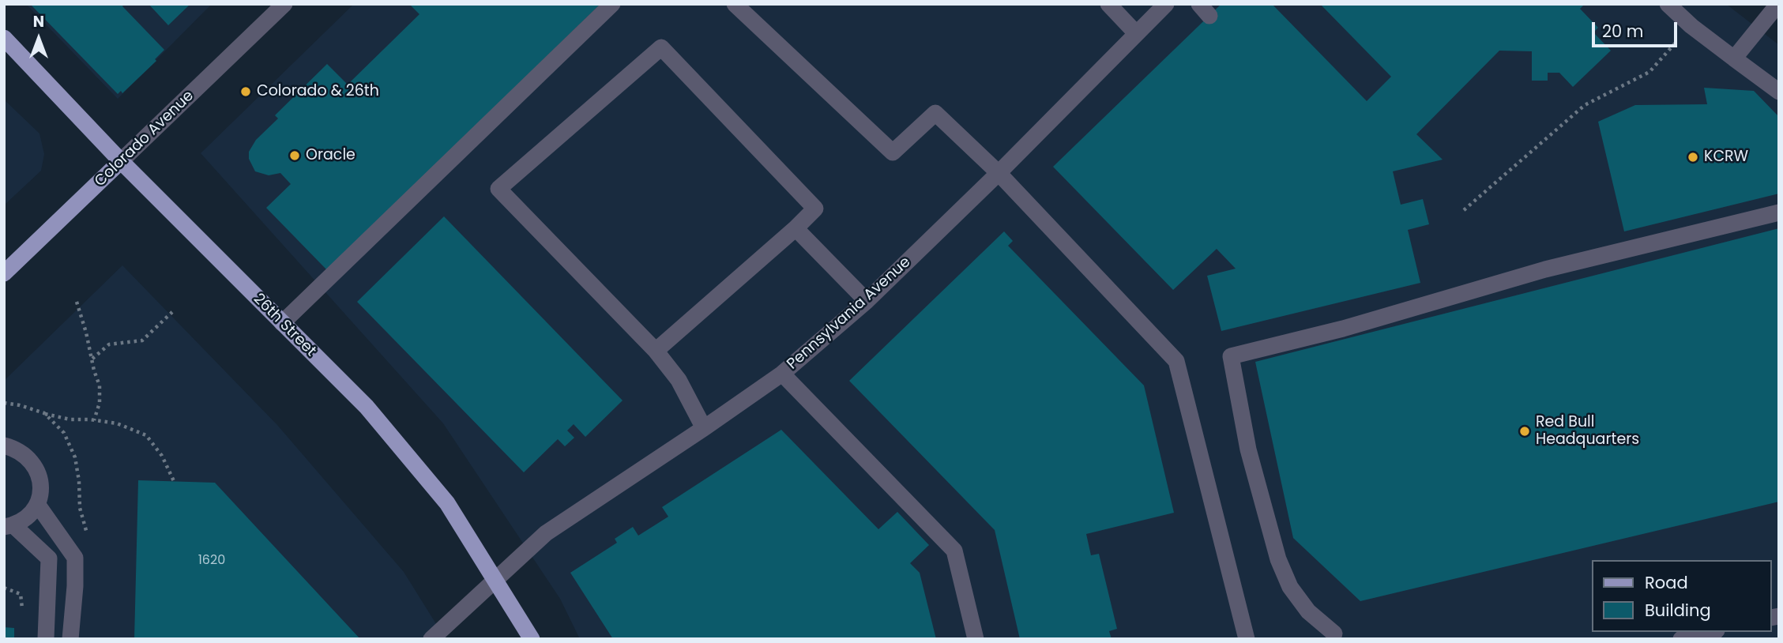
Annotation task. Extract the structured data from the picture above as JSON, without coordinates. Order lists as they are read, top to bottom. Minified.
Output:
{"streets":{"main road":["Colorado Avenue","26th Street"],"street":["Pennsylvania Avenue"]},"crossings":[["Colorado Avenue","26th Street"],["Pennsylvania Avenue","26th Street"]],"places":["Colorado & 26th","Oracle","KCRW","Red Bull Headquarters"],"house_numbers":["1620"],"legend":["Road","Building"],"scale_bar":"20 m","north":"top"}
